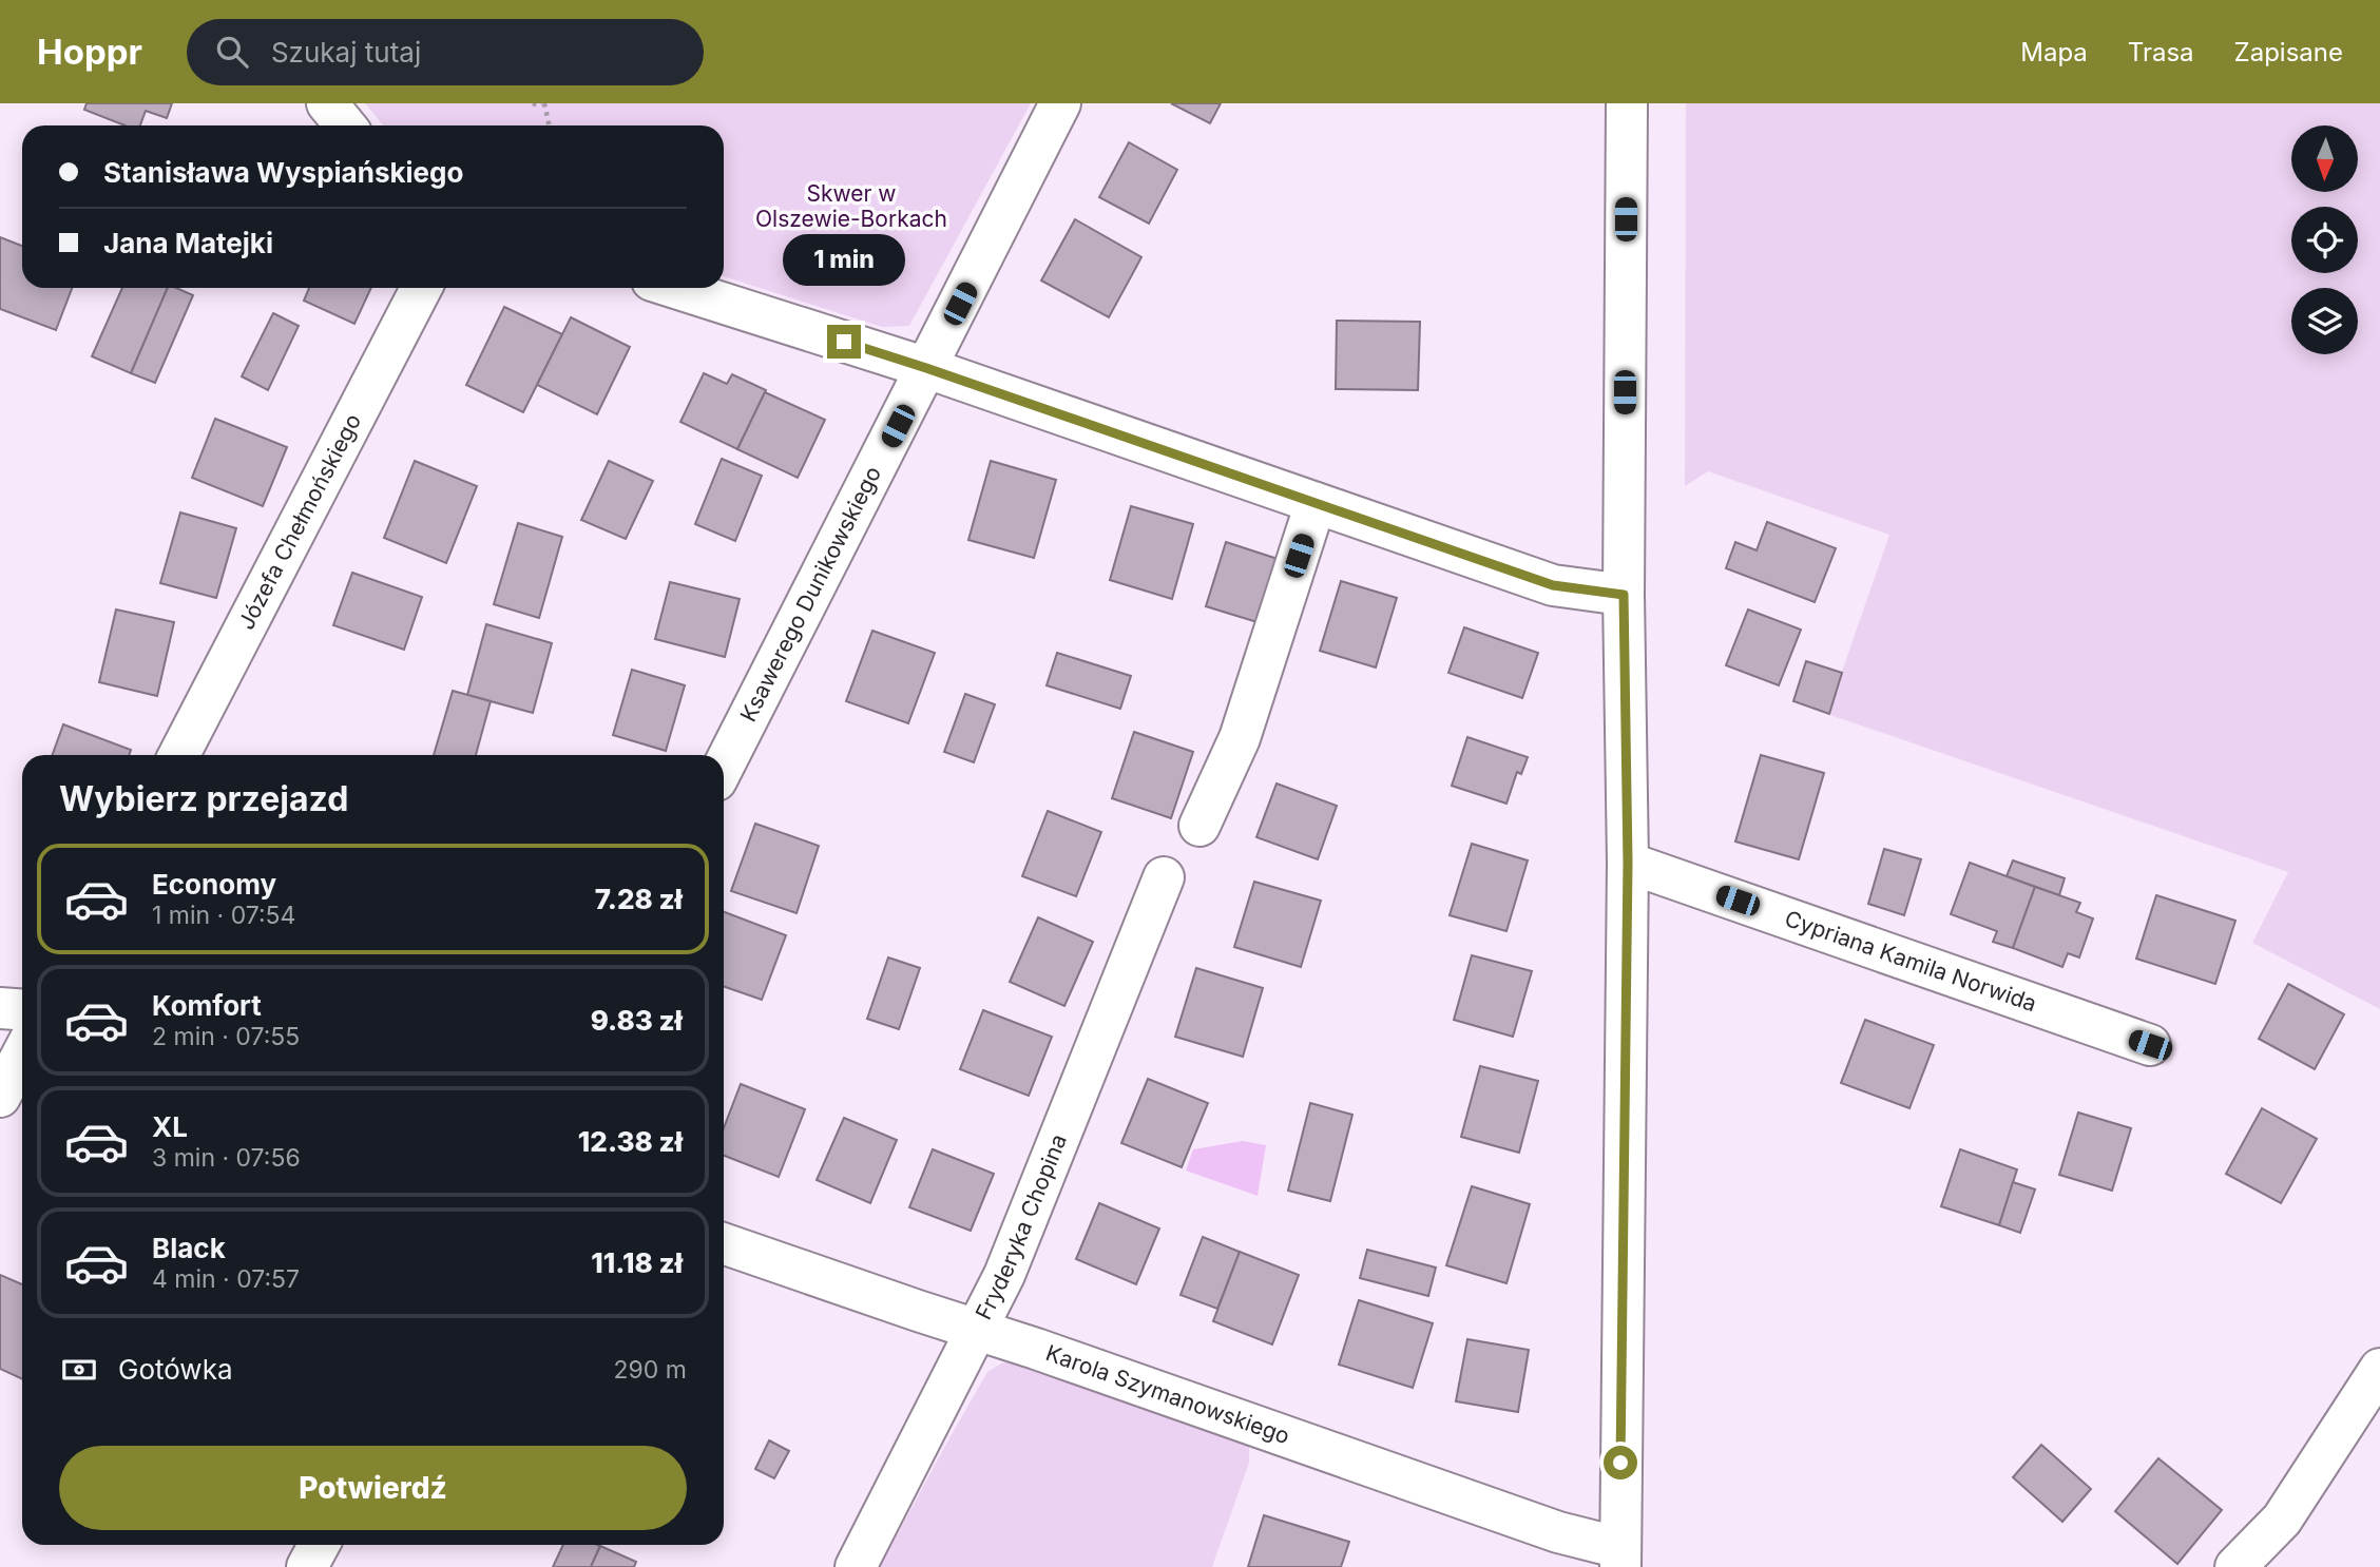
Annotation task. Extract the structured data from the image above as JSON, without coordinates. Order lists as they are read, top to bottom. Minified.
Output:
{"streets":{"street":["Józefa Chełmońskiego","Ksawerego Dunikowskiego","Cypriana Kamila Norwida","Fryderyka Chopina","Karola Szymanowskiego"]},"crossings":[["Fryderyka Chopina","Karola Szymanowskiego"]],"parks":["Skwer w Olszewie-Borkach"],"north":"bottom","page":{"header":"Hoppr","search":"Szukaj tutaj","nav":["Mapa","Trasa","Zapisane"],"banner":["Stanisława Wyspiańskiego","Jana Matejki"],"bubble":"1 min","heading":"Wybierz przejazd","list":[{"name":"Economy","note":"1 min · 07:54","value":"7.28 zł"},{"name":"Komfort","note":"2 min · 07:55","value":"9.83 zł"},{"name":"XL","note":"3 min · 07:56","value":"12.38 zł"},{"name":"Black","note":"4 min · 07:57","value":"11.18 zł"}],"pay":["Gotówka","290 m"],"buttons":"Potwierdź"}}
